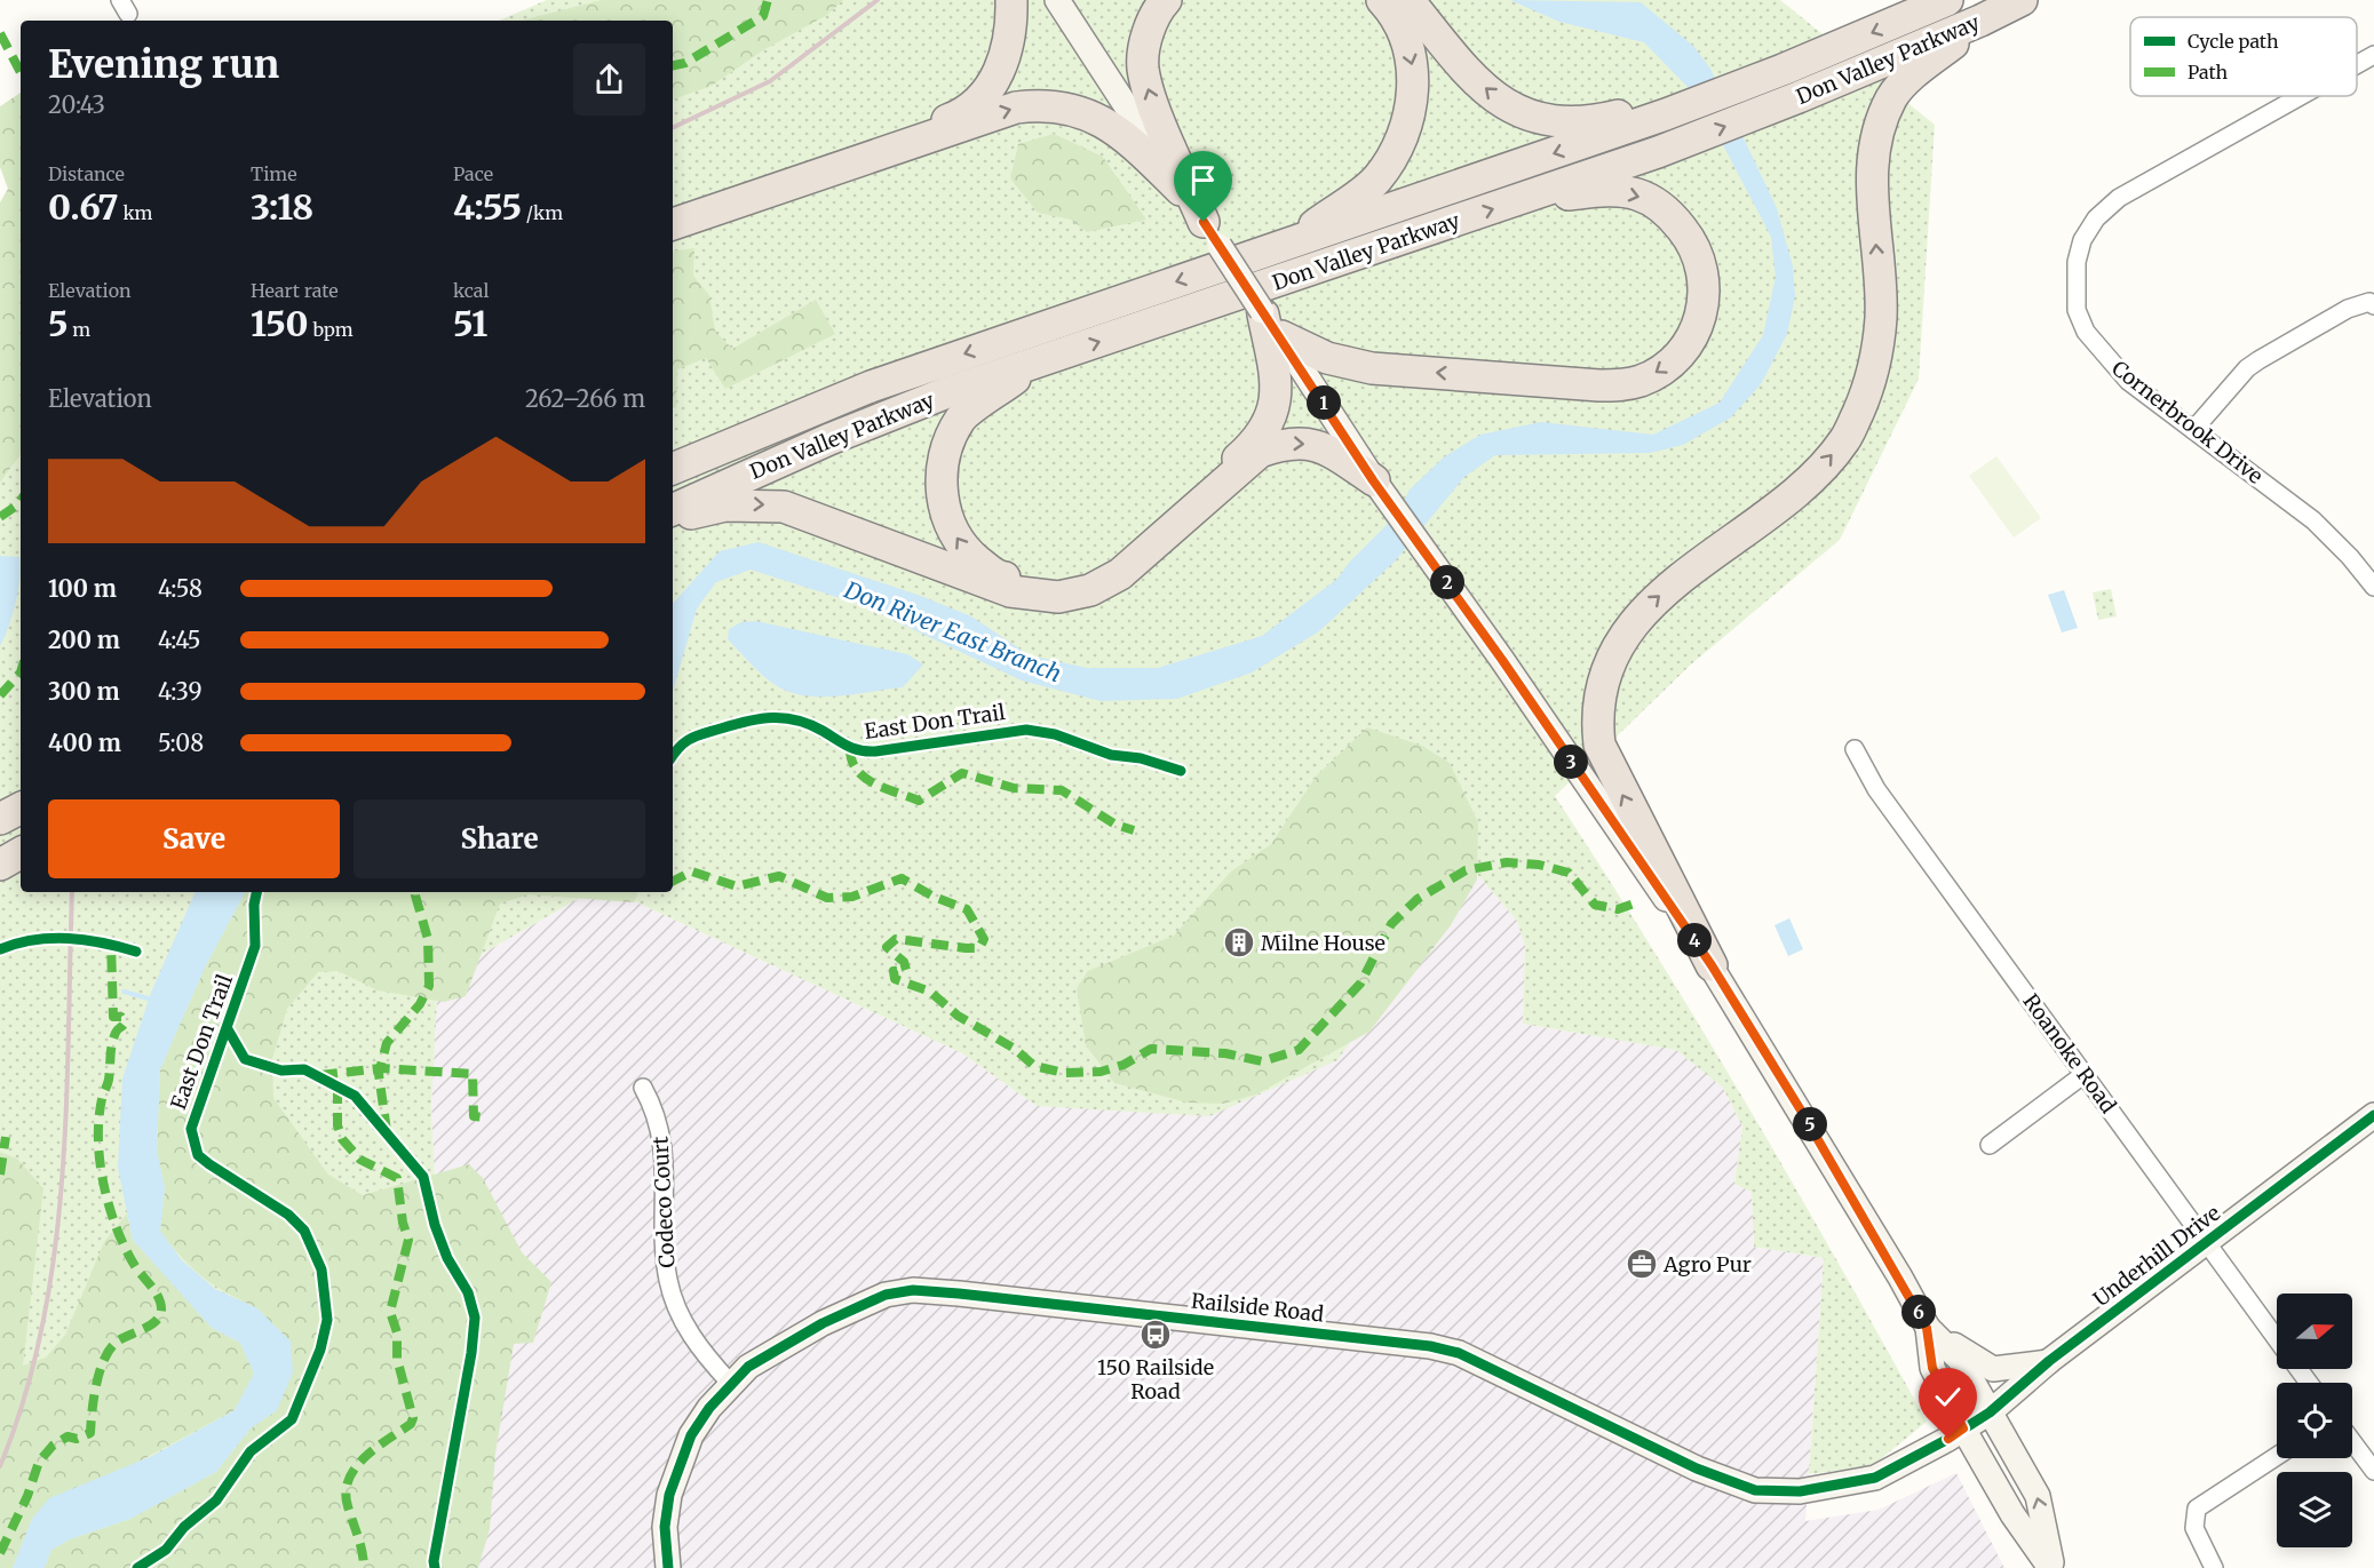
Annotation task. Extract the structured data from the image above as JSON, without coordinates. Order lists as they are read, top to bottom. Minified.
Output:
{"streets":{"highway":["Don Valley Parkway"],"main road":["Underhill Drive","Railside Road"],"street":["Cornerbrook Drive","Roanoke Road","Codeco Court"],"cycle path":["East Don Trail"]},"crossings":[["Roanoke Road","Underhill Drive"],["Codeco Court","Railside Road"],["Underhill Drive","Railside Road"]],"water":["Don River East Branch"],"places":{"building":["Milne House"],"office":["Agro Pur"],"bus stop":["150 Railside Road"]},"legend":["Cycle path","Path"],"north":"right","page":{"heading":["Evening run","20:43"],"stats":[["Distance","0.67 km"],["Time","3:18"],["Pace","4:55 /km"],["Elevation","5 m"],["Heart rate","150 bpm"],["kcal","51"]],"chart":["Elevation","262–266 m"],"pins":["1","2","3","4","5","6"],"list":[{"name":"100 m","note":"4:58"},{"name":"200 m","note":"4:45"},{"name":"300 m","note":"4:39"},{"name":"400 m","note":"5:08"}],"buttons":["Save","Share"]}}
